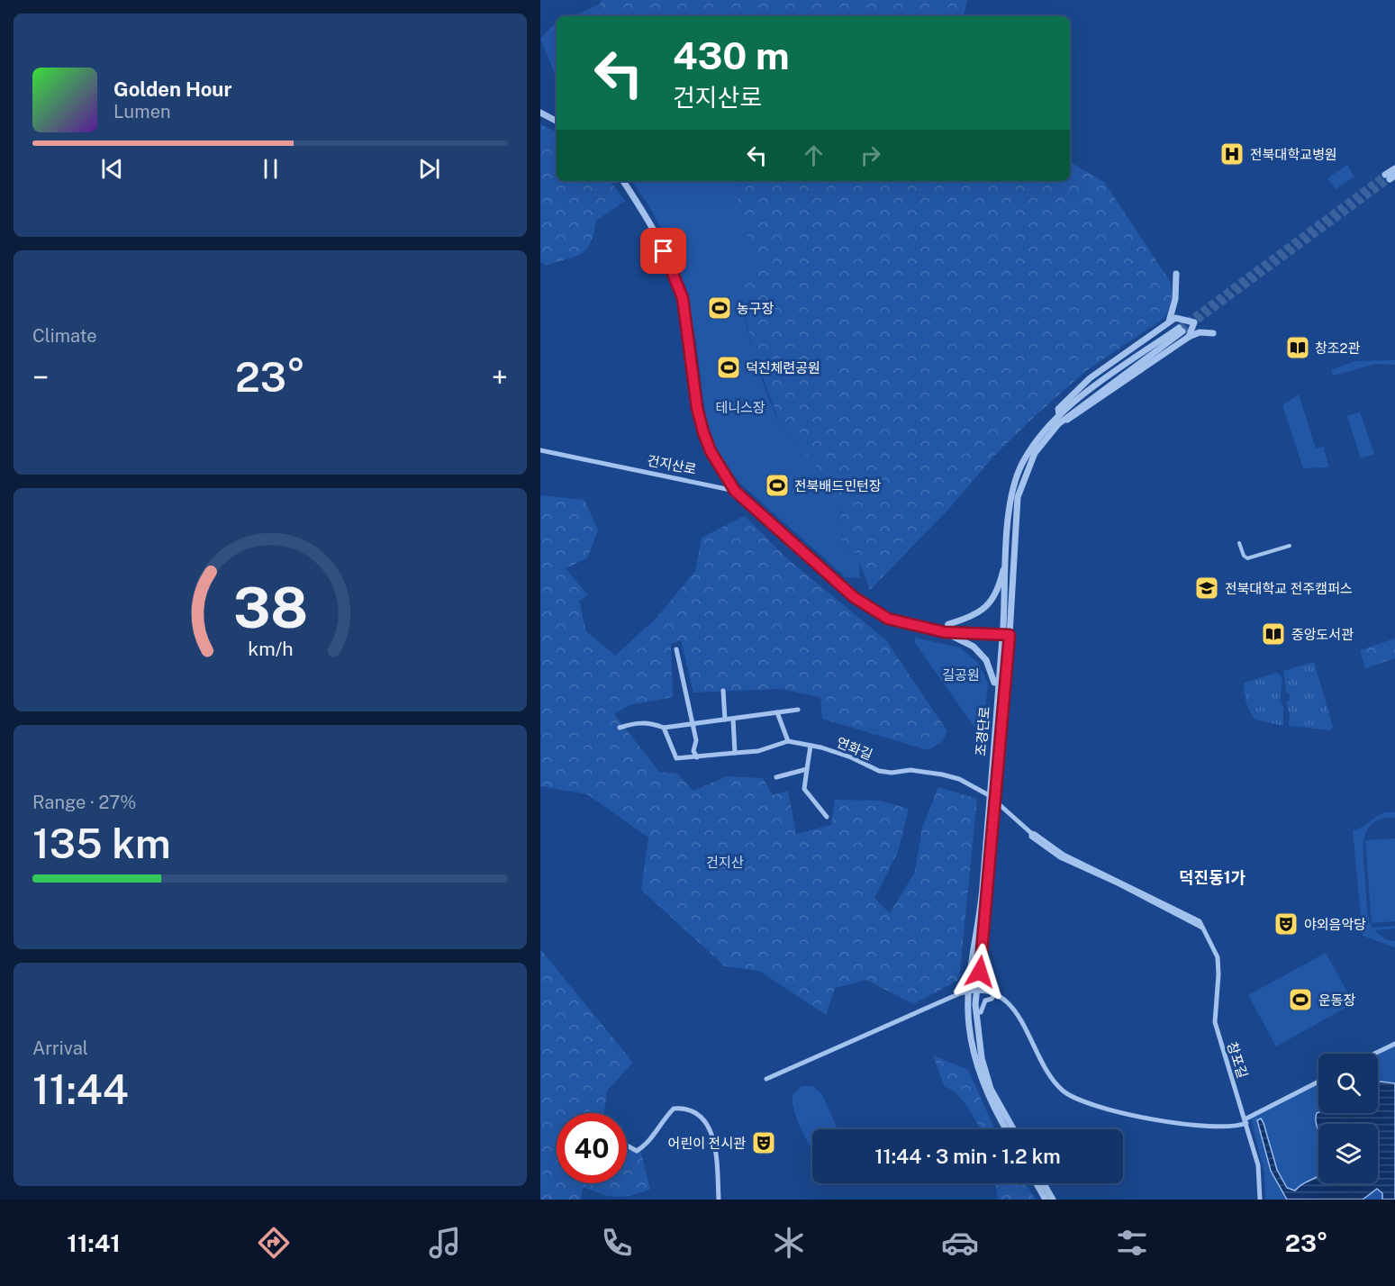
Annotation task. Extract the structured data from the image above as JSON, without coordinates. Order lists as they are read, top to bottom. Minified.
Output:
{"streets":{"street":["건지산로","조경단로","연화길","창포길"]},"crossings":[["건지산로","조경단로"],["조경단로","연화길"],["조경단로","창포길"],["연화길","창포길"]],"districts":["덕진동1가"],"parks":["테니스장","길공원","건지산"],"places":{"hospital":["전북대학교병원"],"sports":["농구장","덕진체련공원","전북배드민턴장","운동장"],"library":["창조2관","중앙도서관"],"school or university":["전북대학교 전주캠퍼스"],"theatre":["야외음악당","어린이 전시관"]},"page":{"turn":["430 m","건지산로"],"song":["Golden Hour","Lumen"],"tile":["Climate",["Range · 27%","135 km"],["Arrival","11:44"]],"heat":["−","23°","+"],"limit":"40","trip":"11:44 · 3 min · 1.2 km","tabs":["11:41","23°"],"gauge":["38","km/h"]}}
